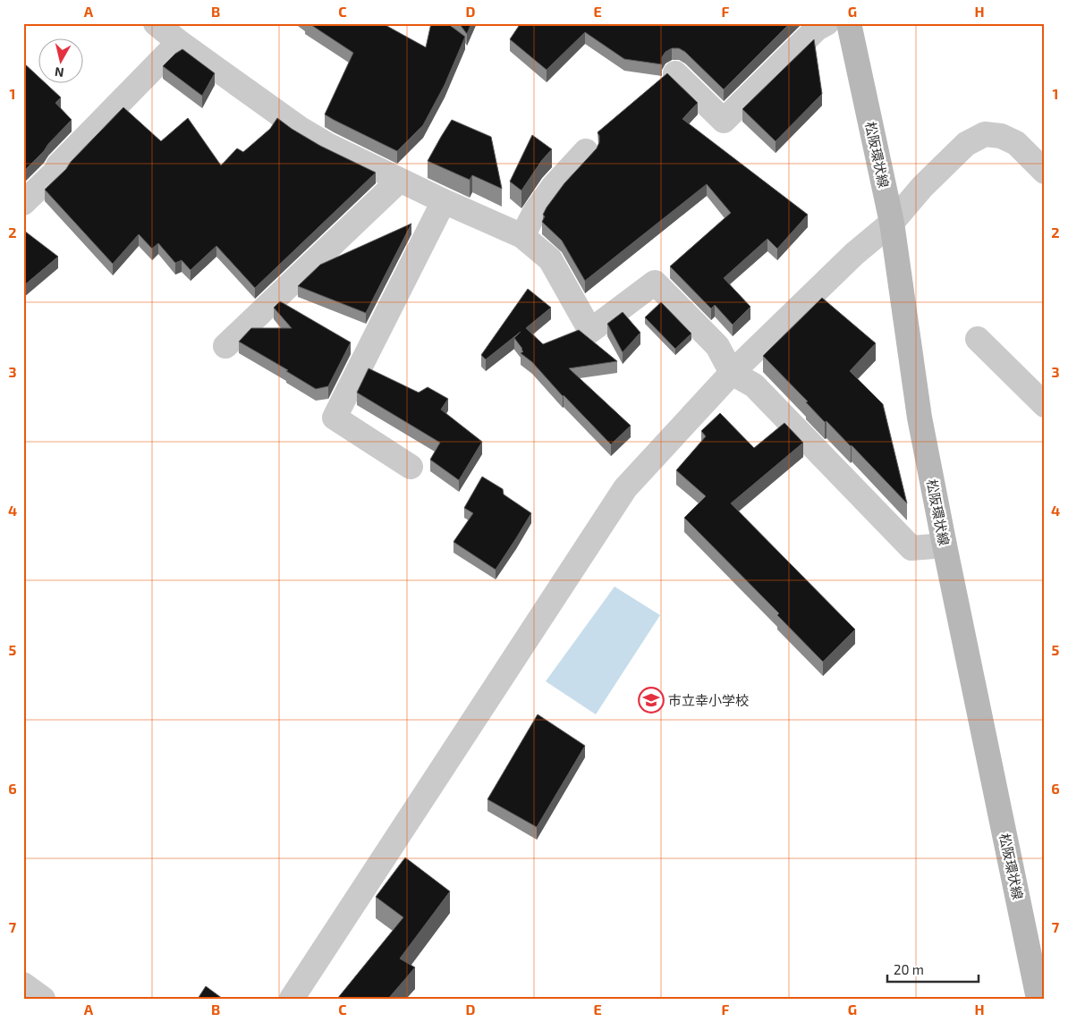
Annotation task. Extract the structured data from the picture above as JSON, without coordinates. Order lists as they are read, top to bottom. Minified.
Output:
{"streets":{"main road":["松阪環状線"]},"places":{"school or university":["市立幸小学校"]},"scale_bar":"20 m","north":"bottom","grid":{"columns":["A","B","C","D","E","F","G","H"],"rows":["1","2","3","4","5","6","7"]}}
